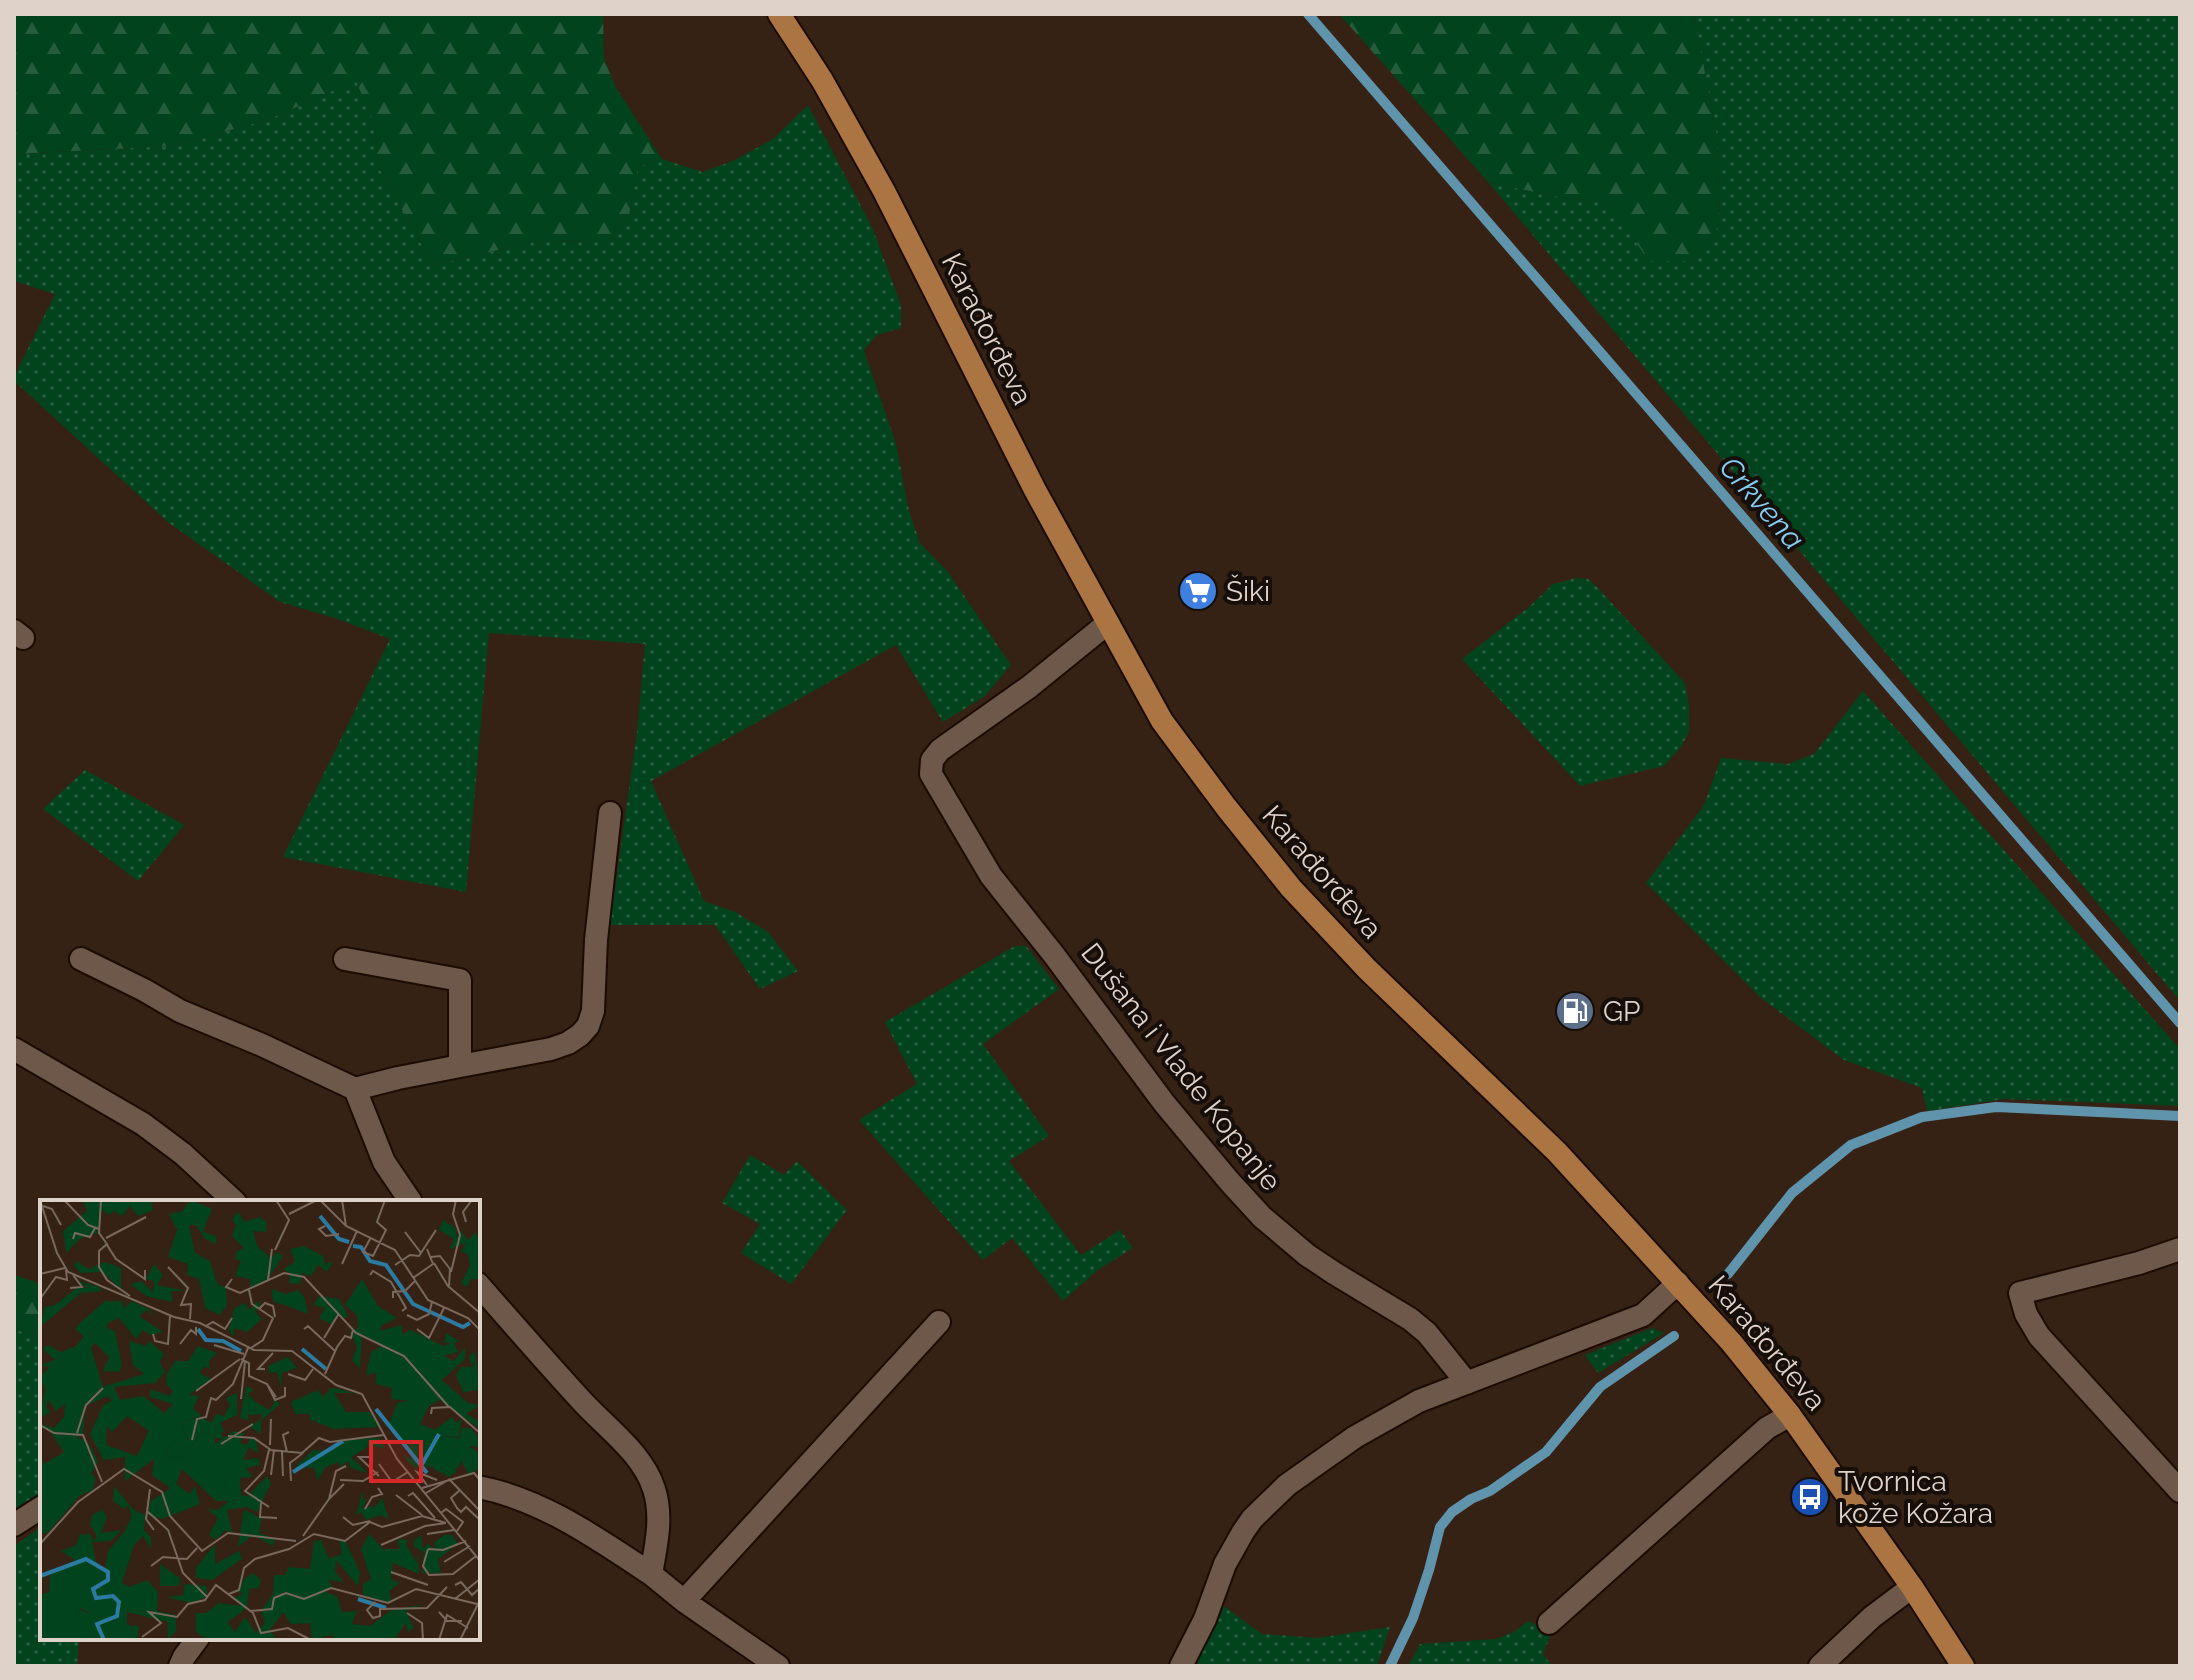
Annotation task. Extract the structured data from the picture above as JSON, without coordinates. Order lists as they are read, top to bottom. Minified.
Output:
{"streets":{"main road":["Karađorđeva"],"street":["Dušana i Vlade Kopanje"]},"crossings":[["Karađorđeva","Dušana i Vlade Kopanje"]],"water":["Crkvena"],"places":{"supermarket":["Šiki"],"fuel station":["GP"],"bus stop":["Tvornica kože Kožara"]}}
